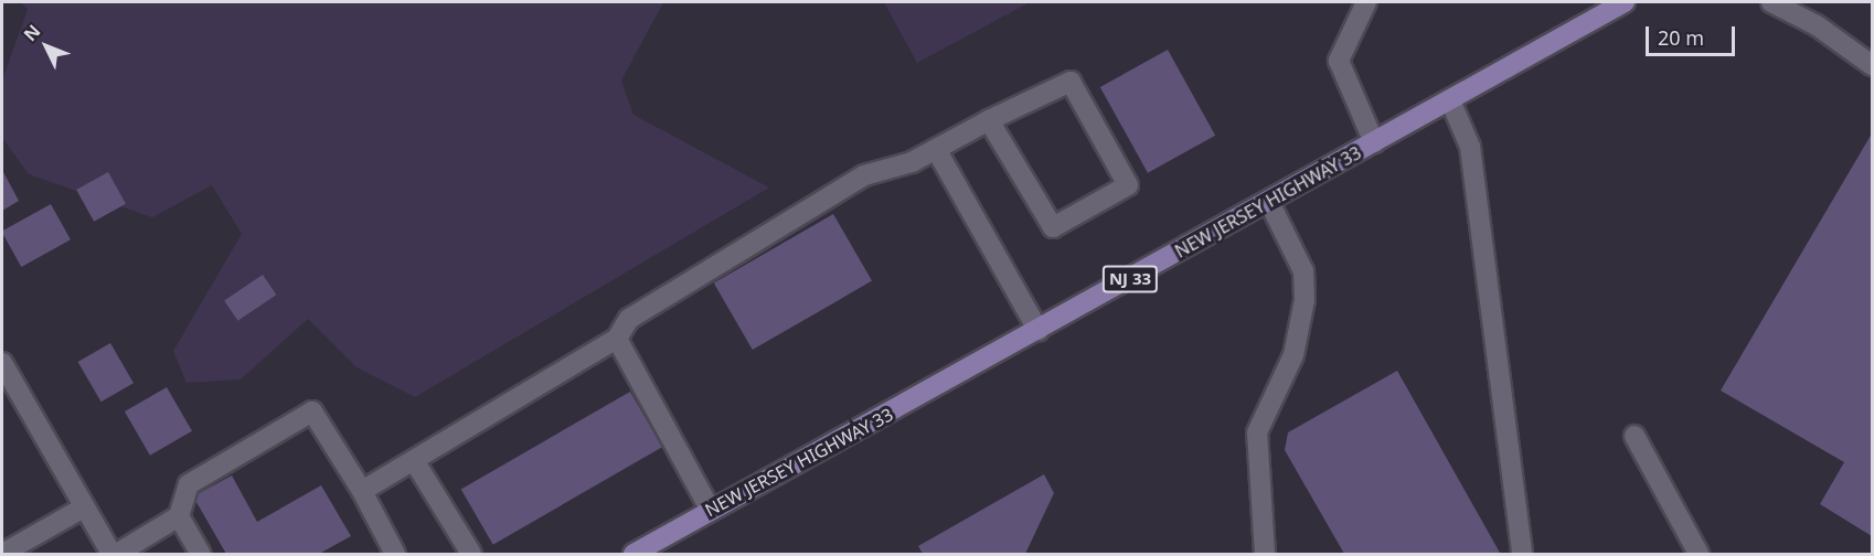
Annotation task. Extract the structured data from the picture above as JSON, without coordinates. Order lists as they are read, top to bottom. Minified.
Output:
{"streets":{"main road":["NEW JERSEY HIGHWAY 33","NJ 33"]},"scale_bar":"20 m","north":"top left"}
